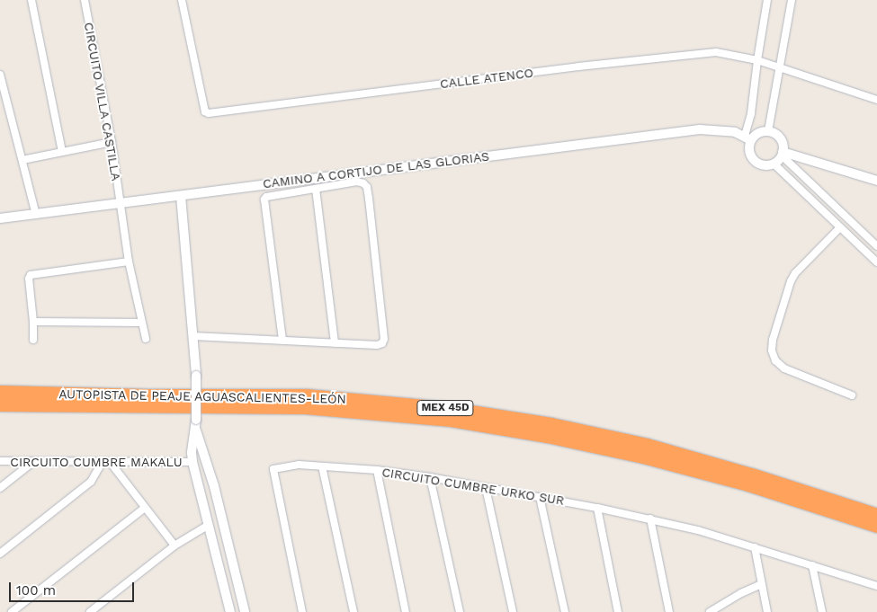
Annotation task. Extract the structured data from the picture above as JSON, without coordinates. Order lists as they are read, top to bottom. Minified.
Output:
{"streets":{"highway":["AUTOPISTA DE PEAJE AGUASCALIENTES-LEÓN","MEX 45D"],"street":["CALLE ATENCO","CIRCUITO VILLA CASTILLA","CAMINO A CORTIJO DE LAS GLORIAS","CIRCUITO CUMBRE MAKALU","CIRCUITO CUMBRE URKO SUR"]},"crossings":[["CIRCUITO VILLA CASTILLA","CAMINO A CORTIJO DE LAS GLORIAS"]],"scale_bar":"100 m"}
